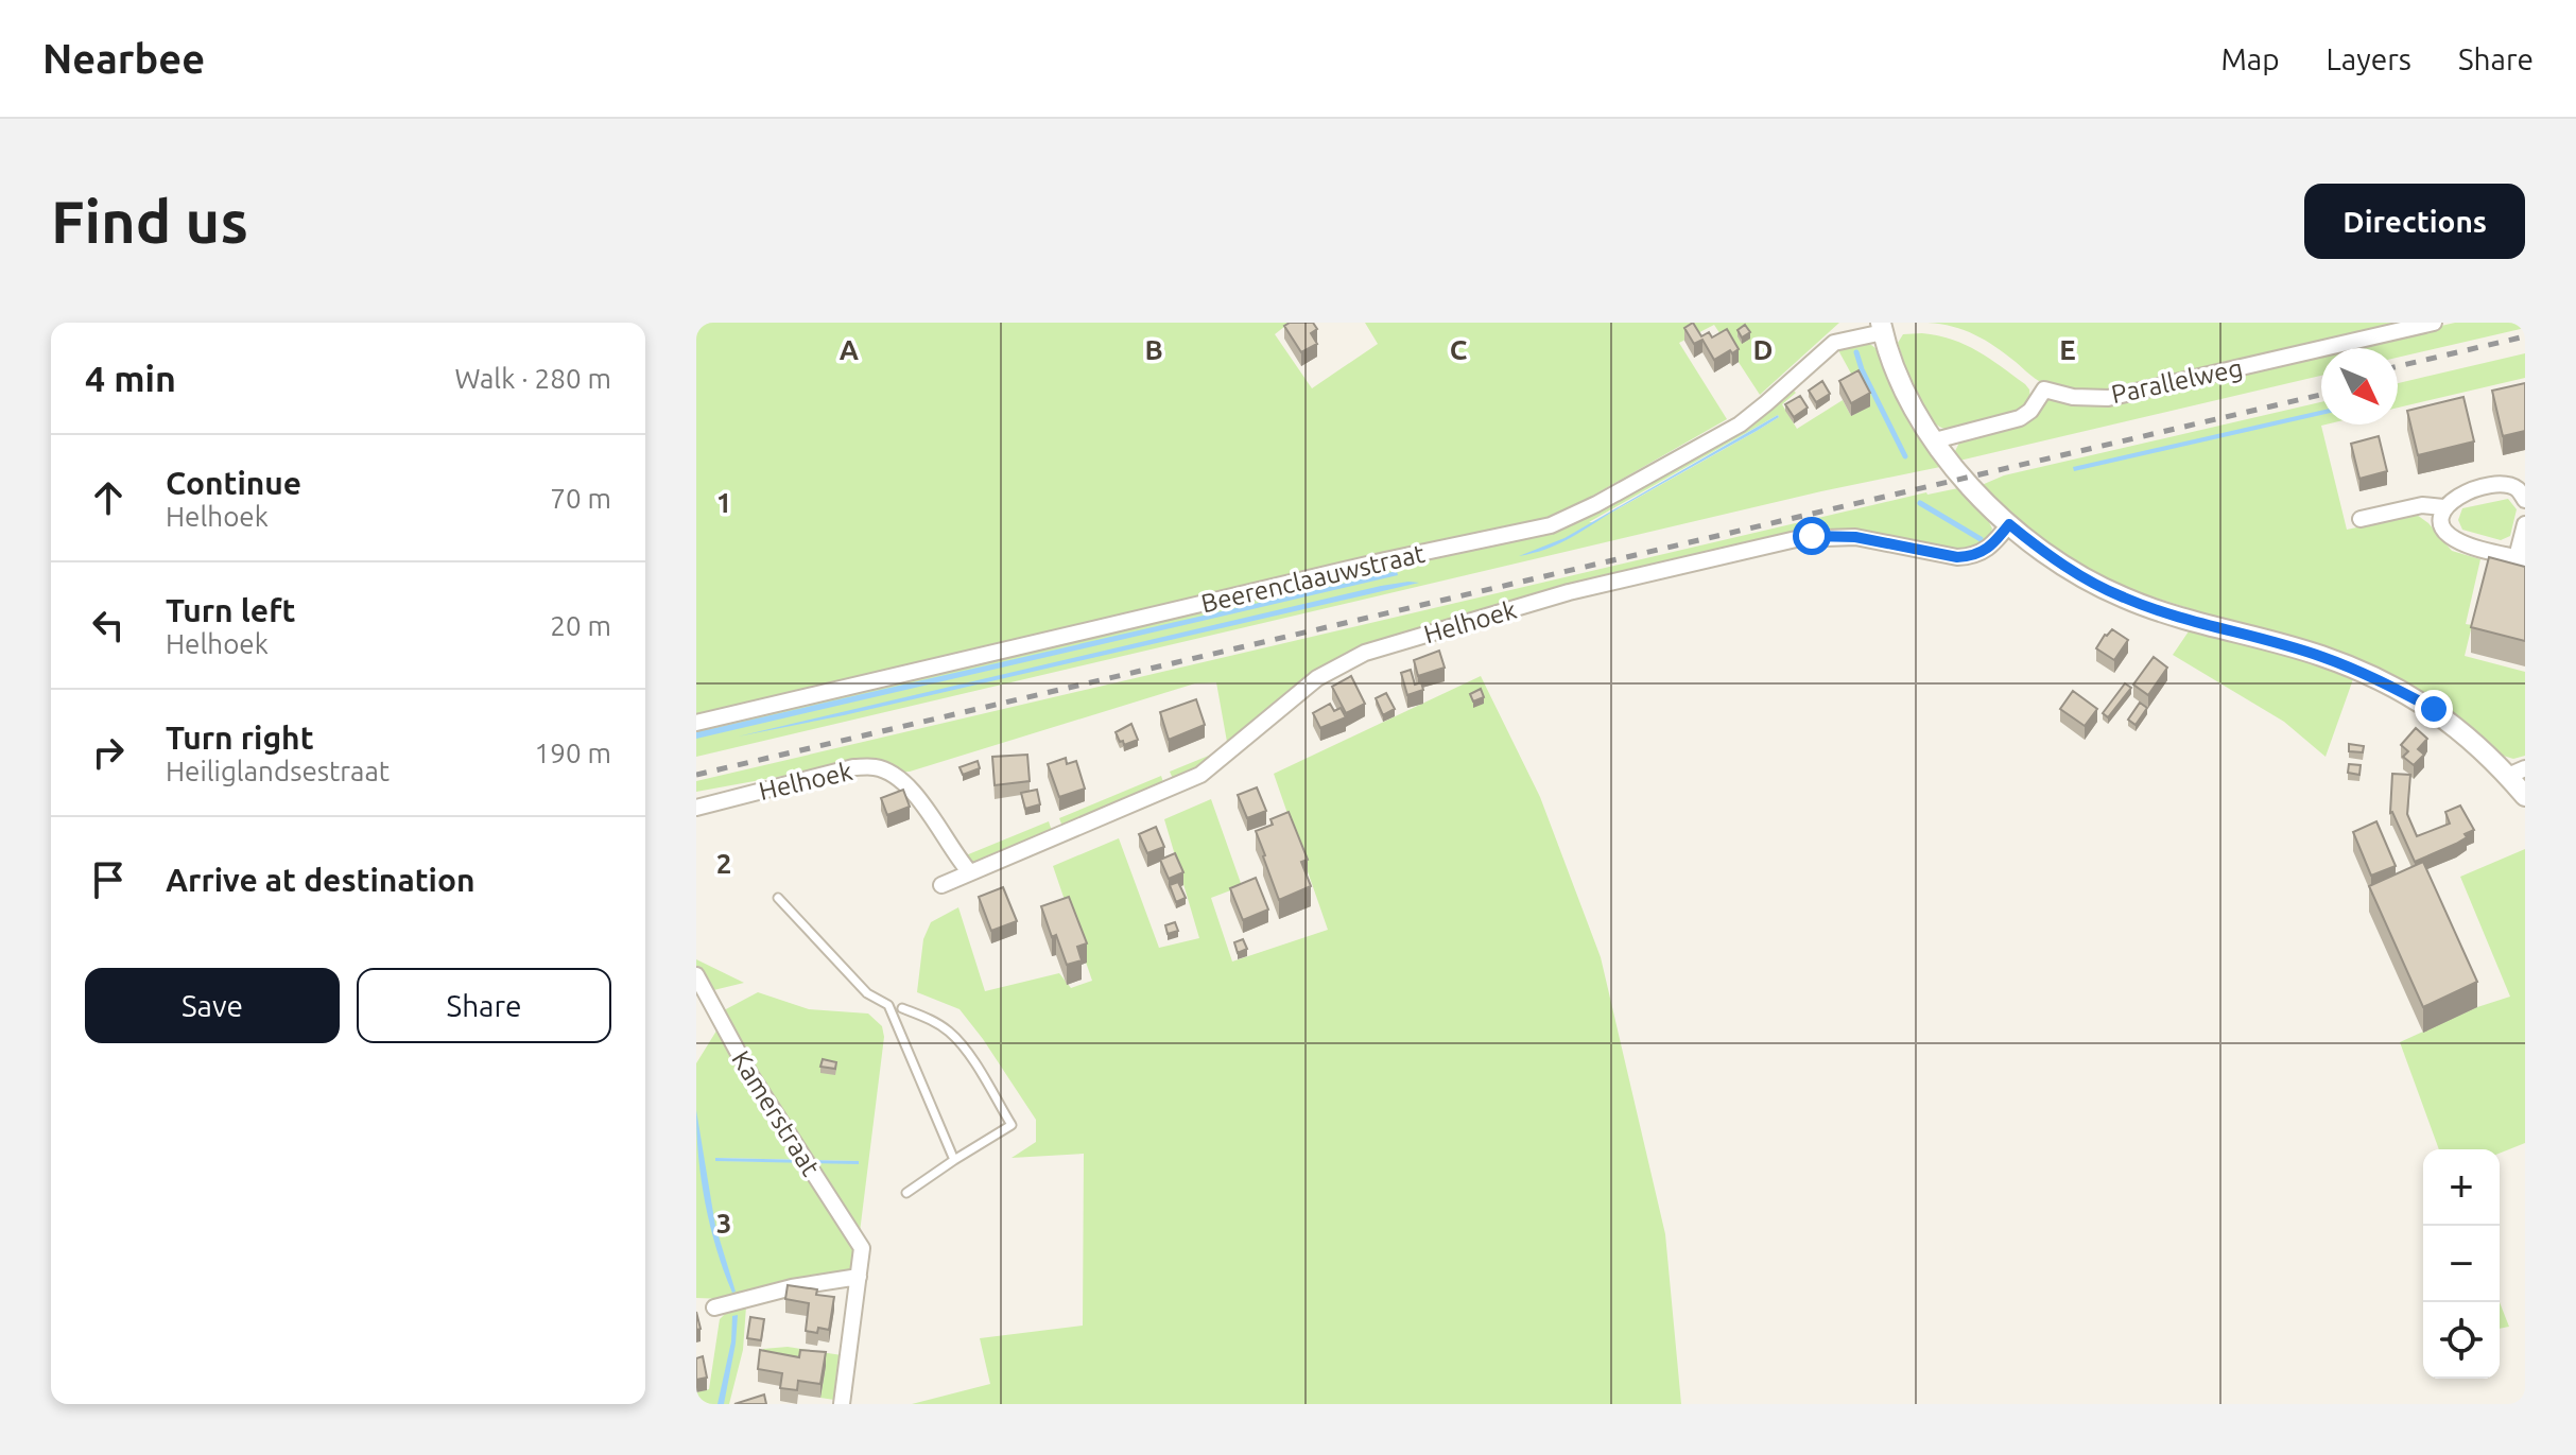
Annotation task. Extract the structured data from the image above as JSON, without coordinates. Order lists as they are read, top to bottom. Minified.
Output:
{"streets":{"street":["Parallelweg","Beerenclaauwstraat","Helhoek","Kamerstraat"]},"north":"bottom right","page":{"header":"Nearbee","nav":["Map","Layers","Share"],"buttons":["Directions",["Save","Share"]],"title":"Find us","heading":["4 min","Walk · 280 m"],"list":[["Continue","Helhoek","70 m"],["Turn left","Helhoek","20 m"],["Turn right","Heiliglandsestraat","190 m"],"Arrive at destination"],"map_buttons":["+","−"]},"grid":{"columns":["A","B","C","D","E"],"rows":["1","2","3"]}}
